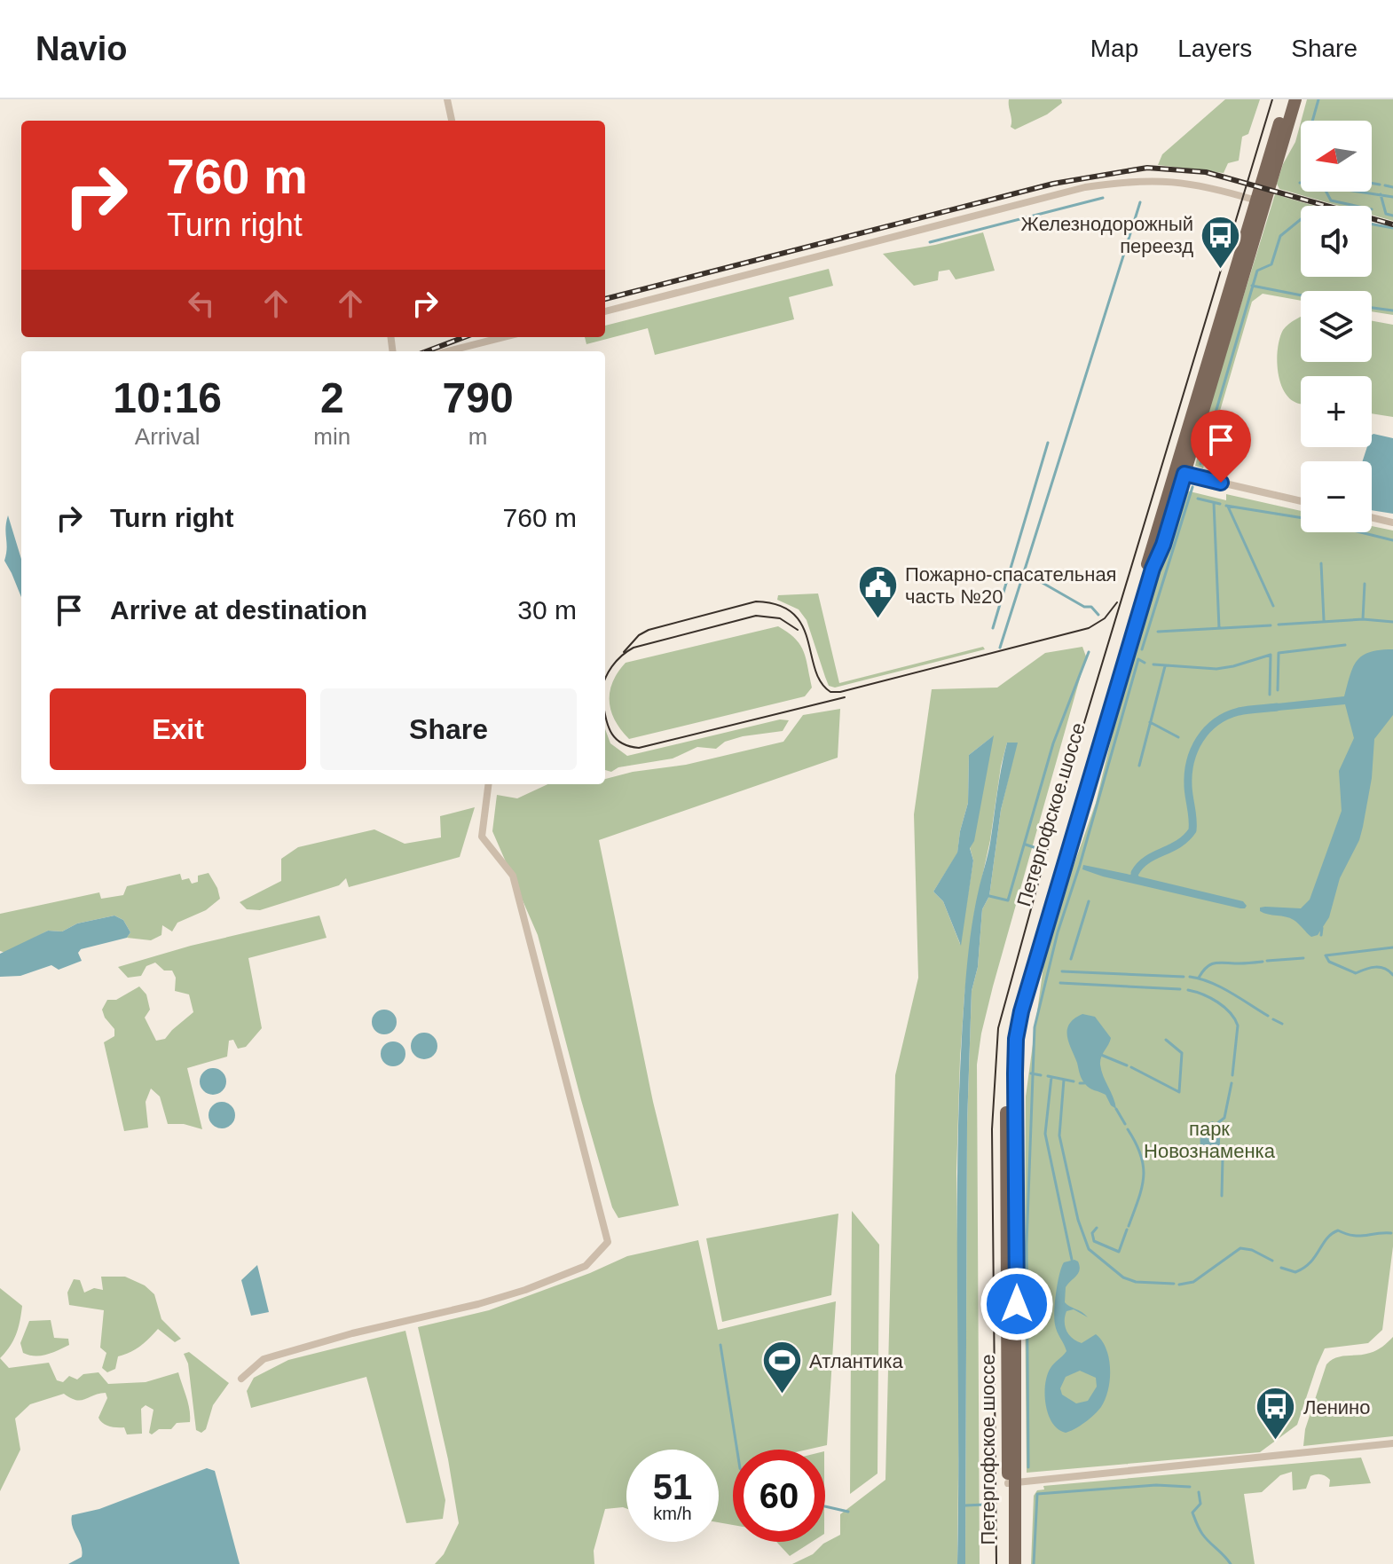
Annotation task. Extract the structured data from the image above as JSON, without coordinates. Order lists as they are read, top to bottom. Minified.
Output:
{"streets":{"main road":["Петергофское шоссе"]},"parks":["парк Новознаменка"],"places":{"bus stop":["Железнодорожный переезд","Ленино"],"public building":["Пожарно-спасательная часть №20"],"sports":["Атлантика"]},"north":"left","page":{"header":"Navio","nav":["Map","Layers","Share"],"map_buttons":["+","−"],"turn":["760 m","Turn right"],"eta":["10:16","Arrival","2","min","790","m"],"list":[{"name":"Turn right","value":"760 m"},{"name":"Arrive at destination","value":"30 m"}],"buttons":["Exit","Share"],"speed":"51 km/h","limit":"60"}}
